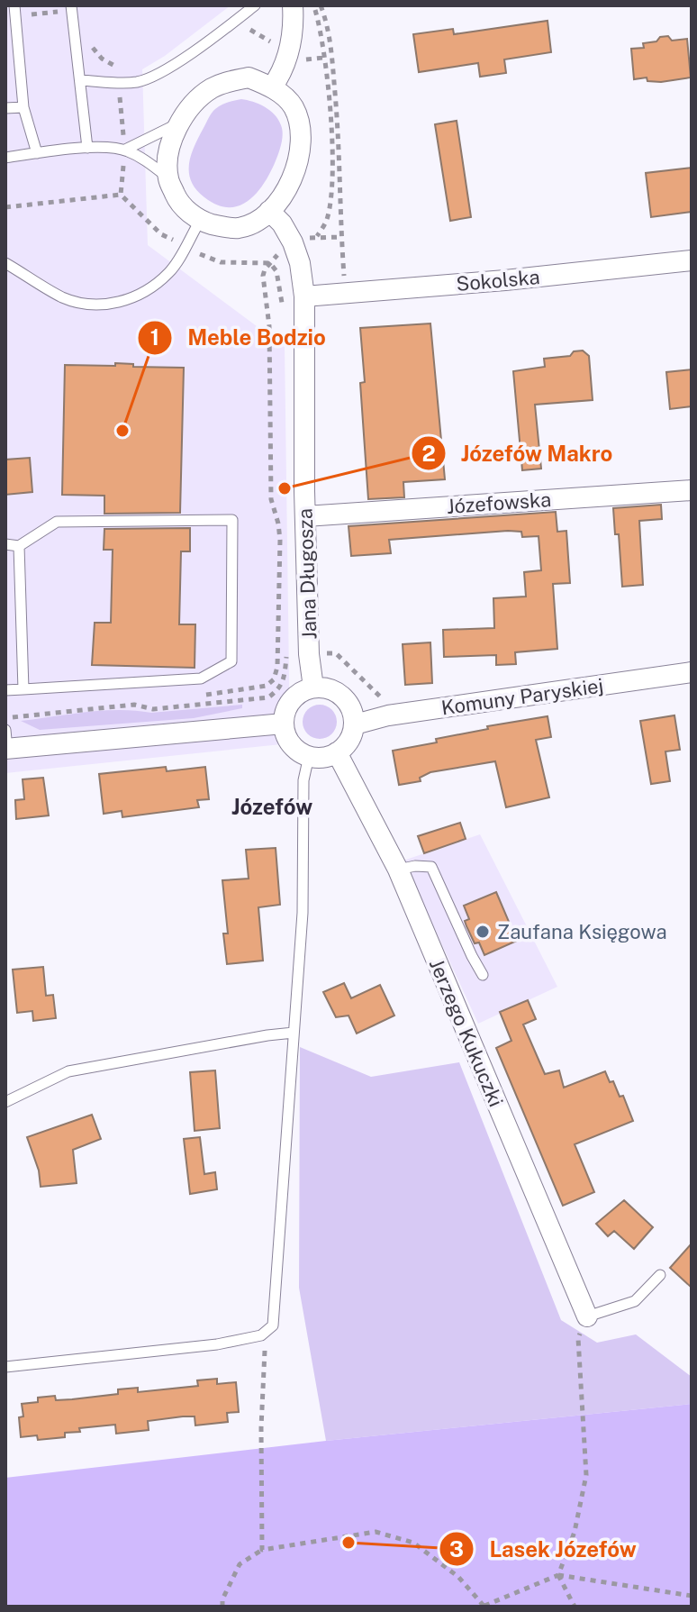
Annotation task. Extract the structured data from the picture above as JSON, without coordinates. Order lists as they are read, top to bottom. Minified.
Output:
{"streets":{"street":["Sokolska","Józefowska","Jana Długosza","Komuny Paryskiej","Jerzego Kukuczki"]},"crossings":[["Sokolska","Jana Długosza"],["Józefowska","Jana Długosza"],["Jana Długosza","Komuny Paryskiej"],["Jana Długosza","Jerzego Kukuczki"],["Komuny Paryskiej","Jerzego Kukuczki"]],"districts":["Józefów"],"places":["Meble Bodzio","Józefów Makro","Zaufana Księgowa","Lasek Józefów"]}
